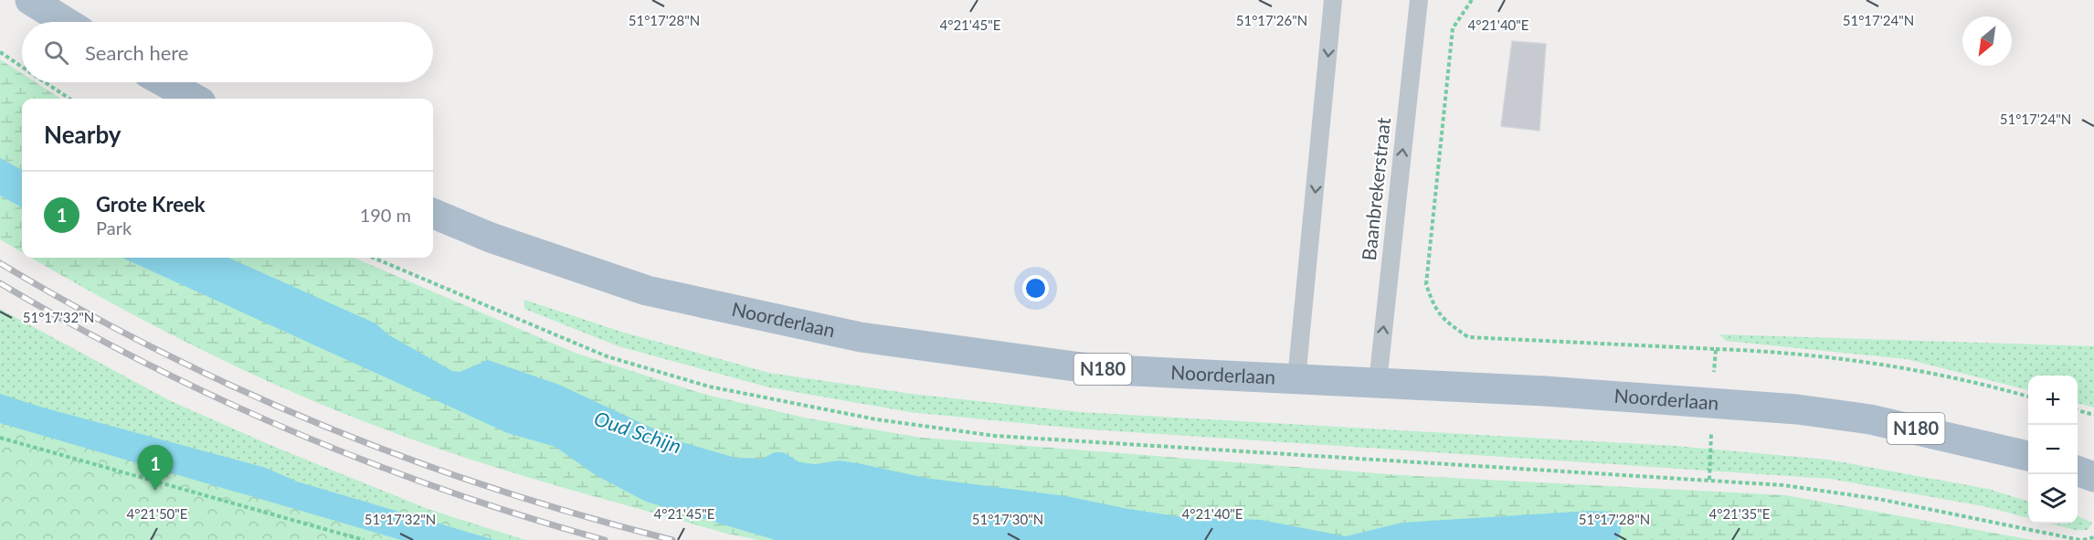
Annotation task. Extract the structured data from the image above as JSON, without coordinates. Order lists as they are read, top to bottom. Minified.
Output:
{"streets":{"main road":["Noorderlaan","N180"],"lane":["Baanbrekerstraat"]},"crossings":[["Baanbrekerstraat","Noorderlaan"]],"water":["Oud Schijn"],"north":"bottom left","page":{"search":"Search here","heading":"Nearby","list":[{"mark":"1","name":"Grote Kreek","note":"Park","value":"190 m"}],"map_buttons":["+","−"],"pins":"1"},"coordinates":["51°17'28\"N","51°17'26\"N","51°17'24\"N","4°21'45\"E","4°21'40\"E","51°17'32\"N","4°21'50\"E","4°21'35\"E","51°17'30\"N"]}
